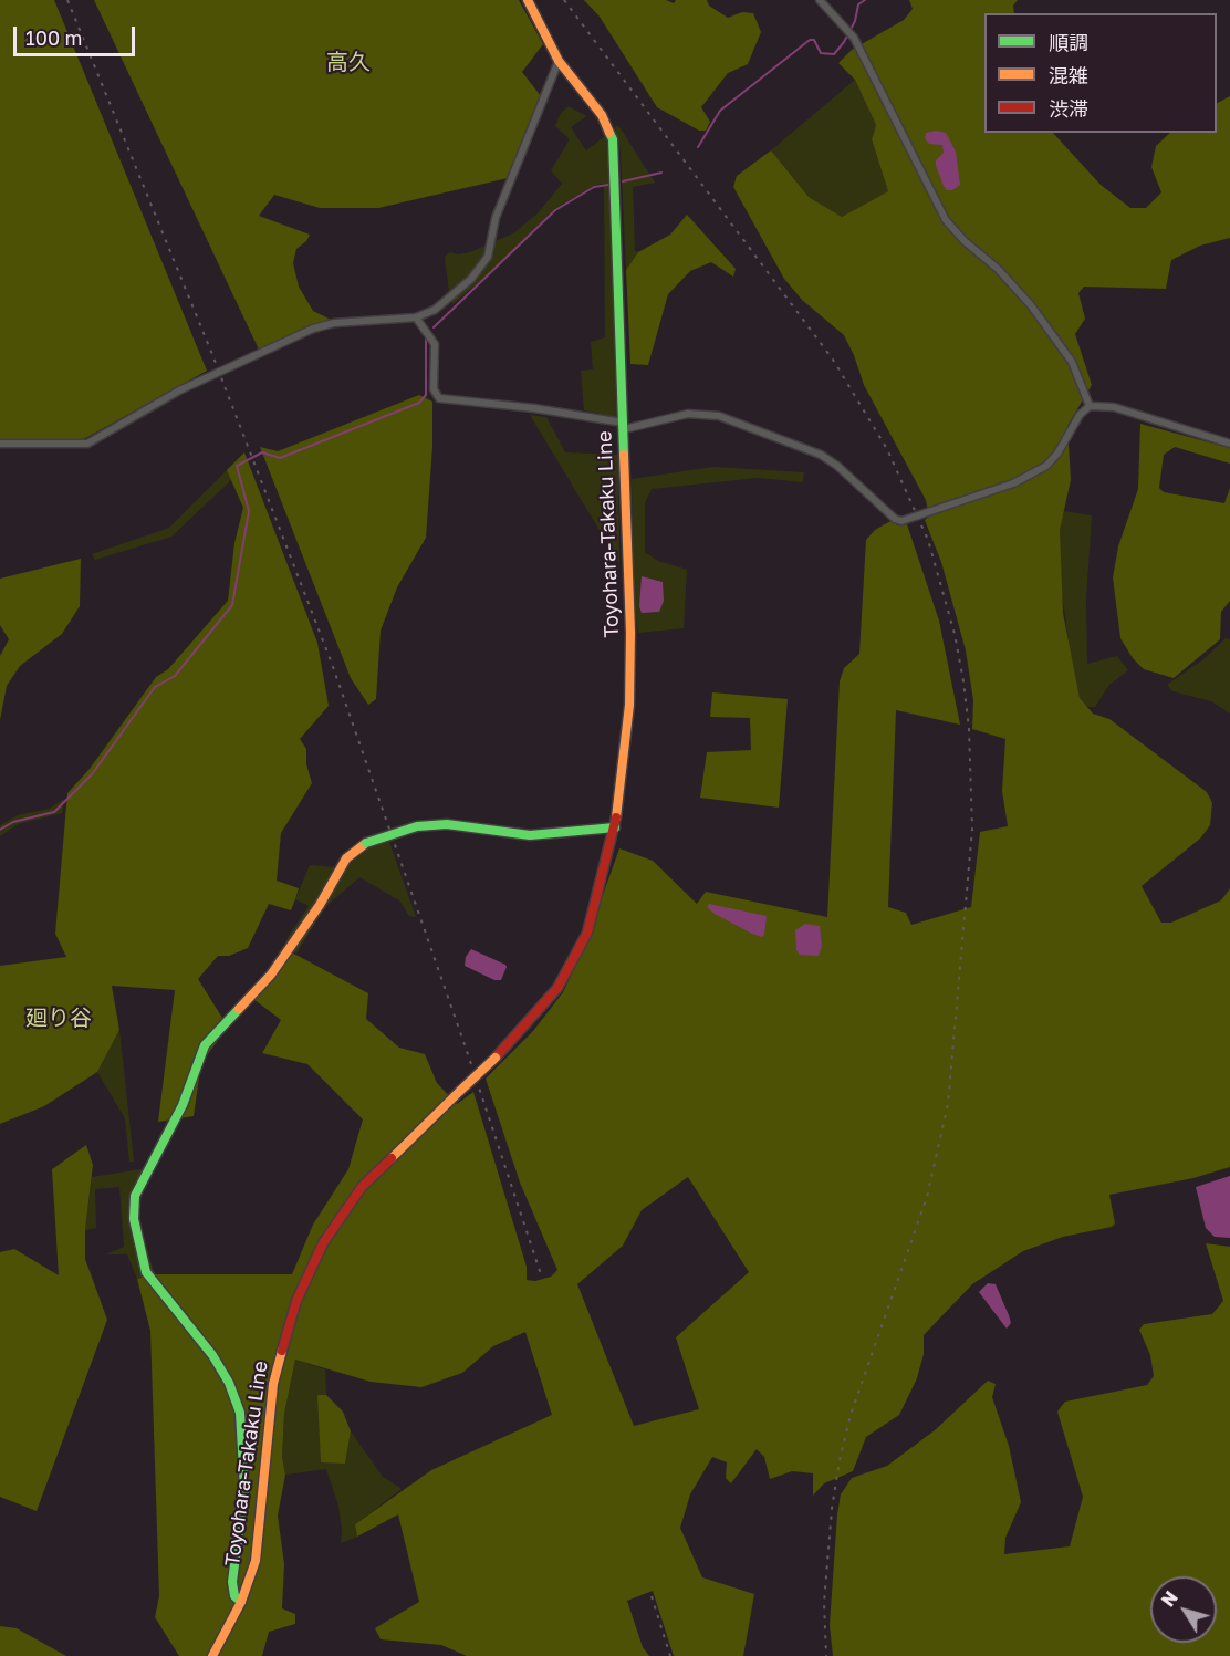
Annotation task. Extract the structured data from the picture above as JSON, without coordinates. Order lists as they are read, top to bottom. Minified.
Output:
{"streets":{"main road":["Toyohara-Takaku Line"]},"districts":["高久","廻り谷"],"legend":["順調","混雑","渋滞"],"scale_bar":"100 m","north":"top left"}
